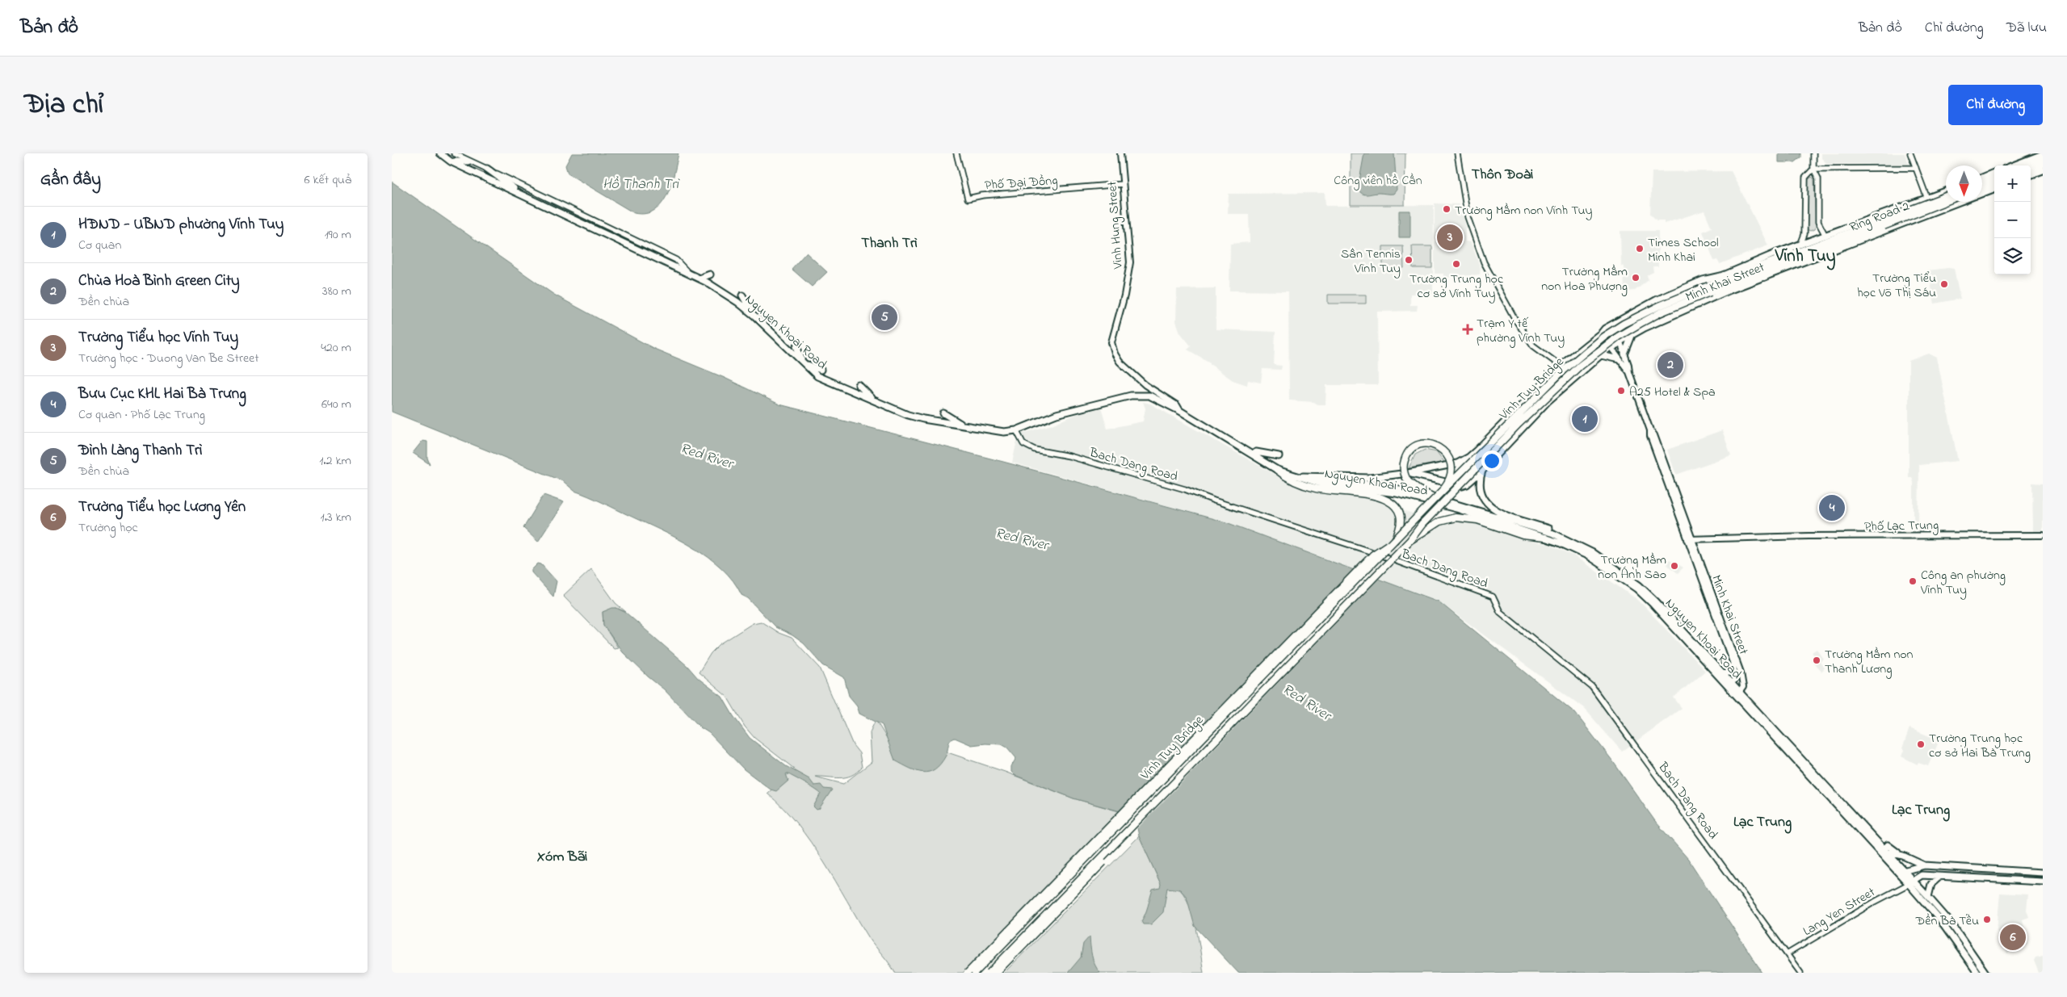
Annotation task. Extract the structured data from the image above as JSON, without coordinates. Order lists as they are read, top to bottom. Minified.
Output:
{"streets":{"highway":["Ring Road 2","Vinh Tuy Bridge"],"main road":["Vinh Hung Street","Minh Khai Street","Nguyen Khoai Road","Phố Lạc Trung"],"street":["Phố Đại Đồng","Lang Yen Street"]},"crossings":[["Phố Đại Đồng","Vinh Hung Street"],["Vinh Hung Street","Nguyen Khoai Road"],["Minh Khai Street","Nguyen Khoai Road"],["Minh Khai Street","Phố Lạc Trung"],["Nguyen Khoai Road","Vinh Tuy Bridge"],["Nguyen Khoai Road","Lang Yen Street"]],"districts":["Thôn Đoài","Thanh Trì","Vĩnh Tuy","Lạc Trung","Lạc Trung","Xóm Bãi"],"water":["Hồ Thanh Trì","Red River"],"parks":["Công viên hồ Cần"],"places":{"other":["Trường Mầm non Vĩnh Tuy","Times School Minh Khai","Sân Tennis Vĩnh Tuy","Trường Trung học cơ sở Vĩnh Tuy","Trường Mầm non Hoa Phượng","Trường Tiểu học Võ Thị Sáu","A25 Hotel & Spa","Trường Mầm non Ánh Sao","Công an phường Vĩnh Tuy","Trường Mầm non Thanh Lương","Trường Trung học cơ sở Hai Bà Trưng","Đền Bà Tễu"],"health":["Trạm Y tế phường Vĩnh Tuy"]},"north":"bottom","page":{"header":"Bản đồ","nav":["Bản đồ","Chỉ đường","Đã lưu"],"title":"Địa chỉ","buttons":"Chỉ đường","heading":["Gần đây","6 kết quả"],"map_buttons":["+","−"],"list":[{"mark":"1","name":"HĐND - UBND phường Vĩnh Tuy","note":"Cơ quan","value":"190 m"},{"mark":"2","name":"Chùa Hoà Bình Green City","note":"Đền chùa","value":"380 m"},{"mark":"3","name":"Trường Tiểu học Vĩnh Tuy","note":"Trường học · Duong Van Be Street","value":"420 m"},{"mark":"4","name":"Bưu Cục KHL Hai Bà Trưng","note":"Cơ quan · Phố Lạc Trung","value":"640 m"},{"mark":"5","name":"Đình Làng Thanh Trì","note":"Đền chùa","value":"1.2 km"},{"mark":"6","name":"Trường Tiểu học Lương Yên","note":"Trường học","value":"1.3 km"}],"pins":["3","5","2","1","4","6"]}}
